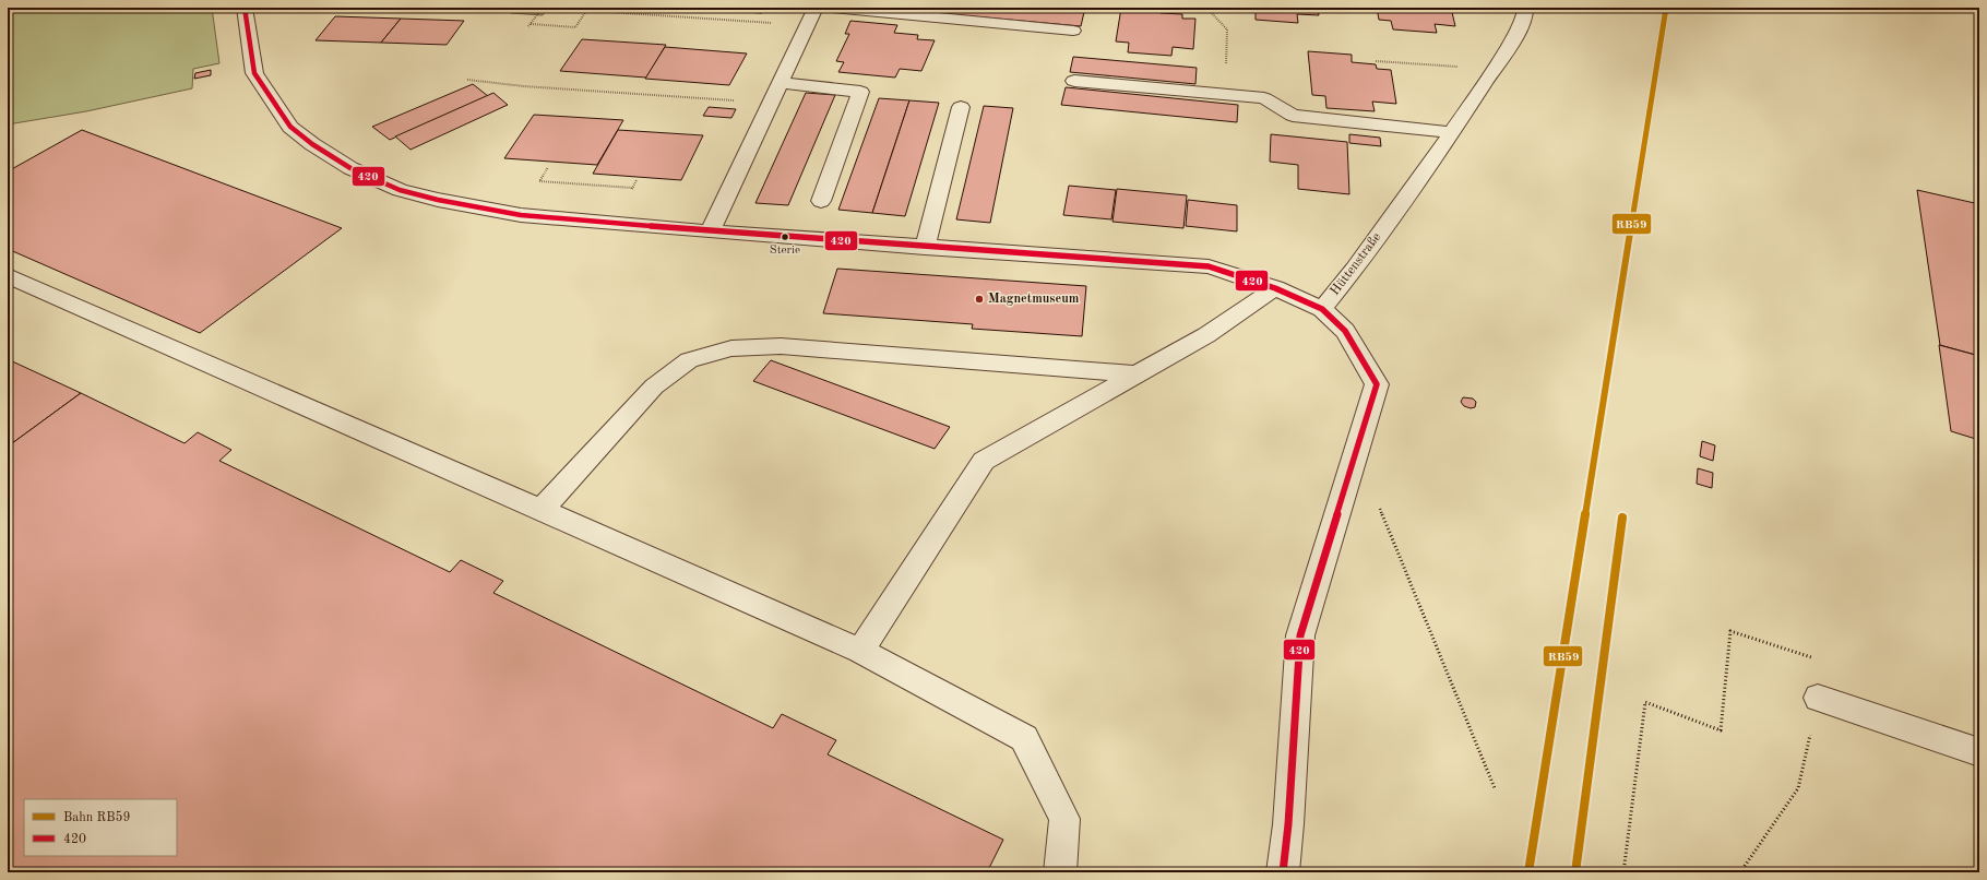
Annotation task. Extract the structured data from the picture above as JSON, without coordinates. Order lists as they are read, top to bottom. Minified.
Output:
{"streets":{"street":["Hüttenstraße"]},"places":["Sterie","Magnetmuseum"],"lines":["rail line RB59","transit line 420"],"legend":["Bahn RB59","420"]}
